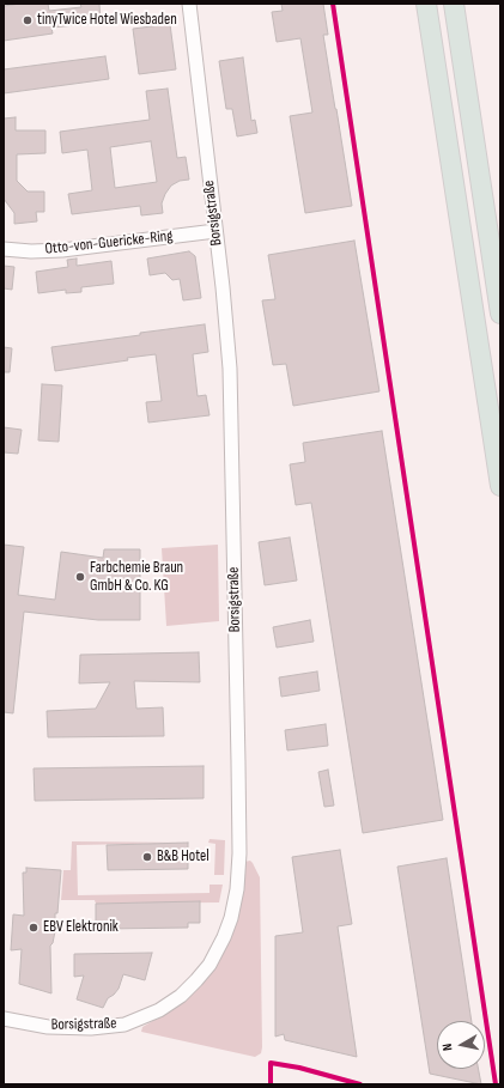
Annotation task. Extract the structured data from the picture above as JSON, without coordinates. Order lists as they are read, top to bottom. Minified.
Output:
{"streets":{"street":["Borsigstraße","Otto-von-Guericke-Ring"]},"crossings":[["Borsigstraße","Otto-von-Guericke-Ring"]],"places":["tinyTwice Hotel Wiesbaden","Farbchemie Braun GmbH & Co. KG","B&B Hotel","EBV Elektronik"],"north":"left"}
